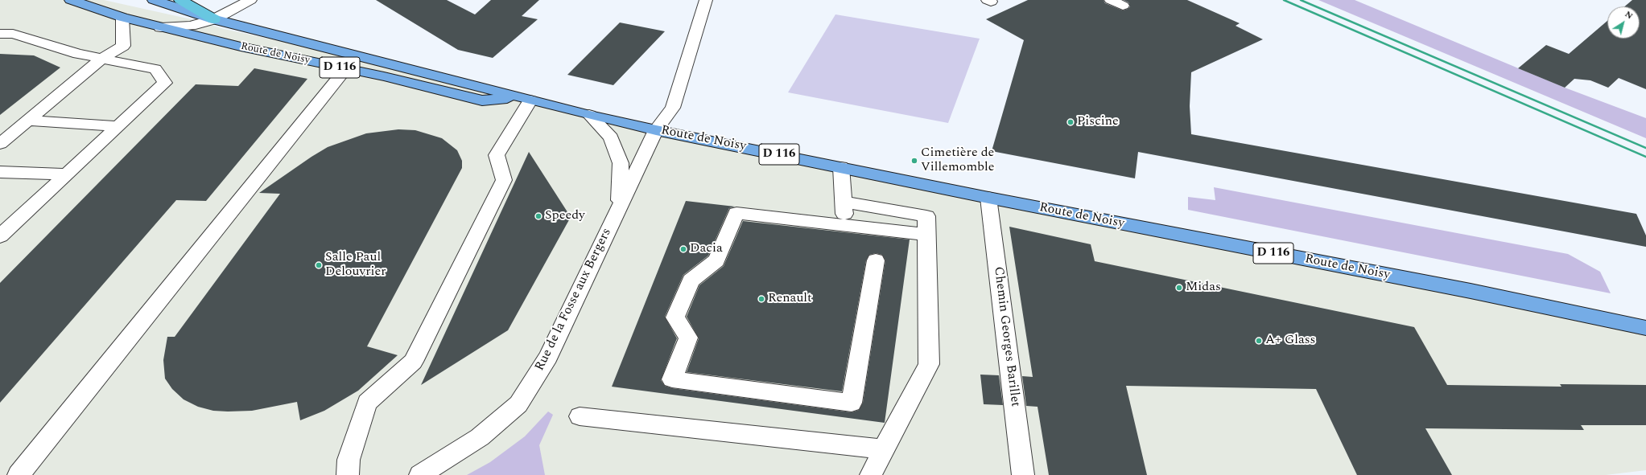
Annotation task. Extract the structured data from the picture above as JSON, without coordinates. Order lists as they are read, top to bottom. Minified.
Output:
{"streets":{"main road":["Route de Noisy","D 116"],"street":["Rue de la Fosse aux Bergers","Chemin Georges Barillet"]},"crossings":[["Route de Noisy","D 116"],["Route de Noisy","Rue de la Fosse aux Bergers"],["Route de Noisy","Chemin Georges Barillet"]],"places":["Piscine","Cimetière de Villemomble","Speedy","Dacia","Salle Paul Delouvrier","Midas","Renault","A+ Glass"],"north":"top right"}
